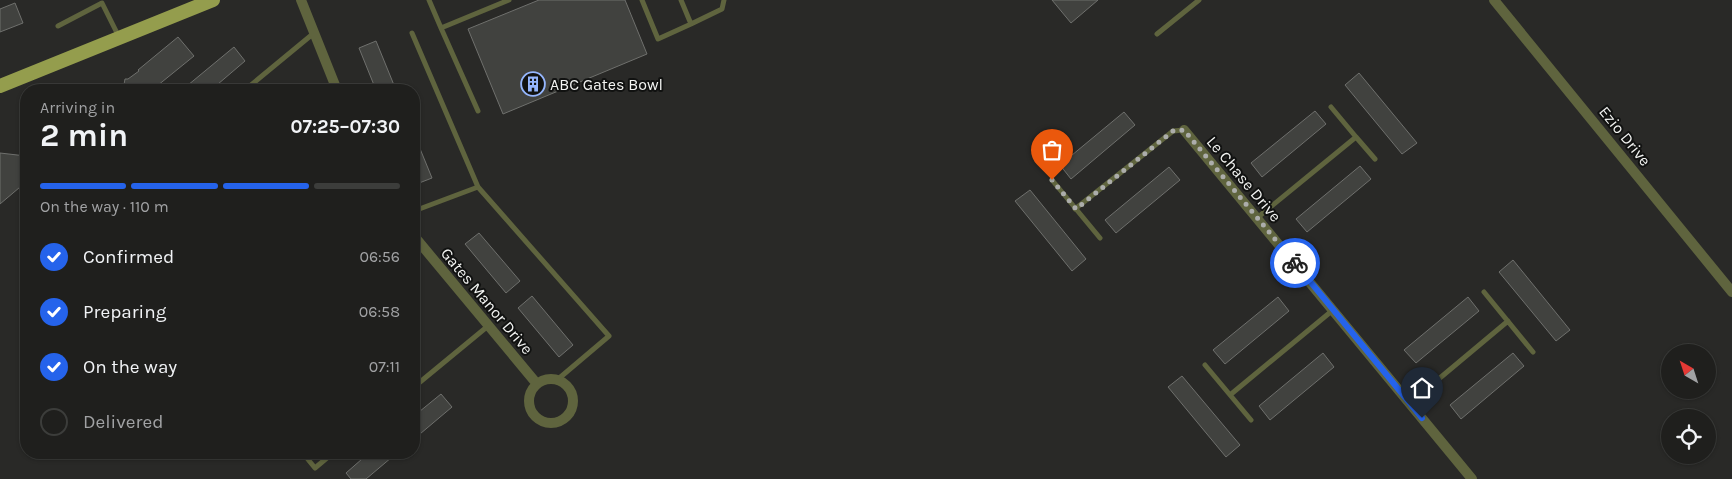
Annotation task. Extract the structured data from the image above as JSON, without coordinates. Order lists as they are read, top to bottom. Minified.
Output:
{"streets":{"street":["Ezio Drive","Le Chase Drive","Gates Manor Drive"]},"places":{"building":["ABC Gates Bowl"]},"north":"top left","page":{"heading":["2 min","Arriving in","07:25–07:30"],"bar":"On the way · 110 m","list":[["Confirmed","06:56"],["Preparing","06:58"],["On the way","07:11"],"Delivered"]}}
